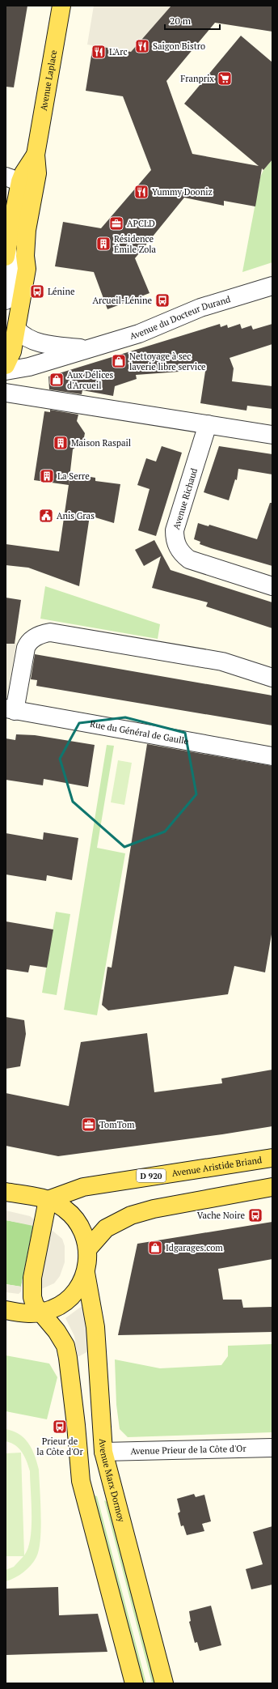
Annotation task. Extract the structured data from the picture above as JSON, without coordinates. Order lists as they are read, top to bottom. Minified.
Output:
{"streets":{"main road":["Avenue Laplace","Avenue Aristide Briand","D 920","Avenue Marx Dormoy"],"street":["Avenue du Docteur Durand","Avenue Richaud","Rue du Général de Gaulle","Avenue Prieur de la Côte d'Or"]},"crossings":[["Avenue Laplace","Avenue du Docteur Durand"],["Avenue Prieur de la Côte d'Or","Avenue Marx Dormoy"]],"places":{"restaurant":["Saigon Bistro","L'Arc","Yummy Dooniz"],"supermarket":["Franprix"],"office":["APCLD","TomTom"],"building":["Résidence Émile Zola","Maison Raspail","La Serre"],"bus stop":["Lénine","Arcueil-Lénine","Vache Noire","Prieur de la Côte d'Or"],"shop":["Nettoyage à sec laverie libre service","Aux Délices d'Arcueil","Idgarages.com"],"public building":["Anis Gras"]},"scale_bar":"20 m"}
